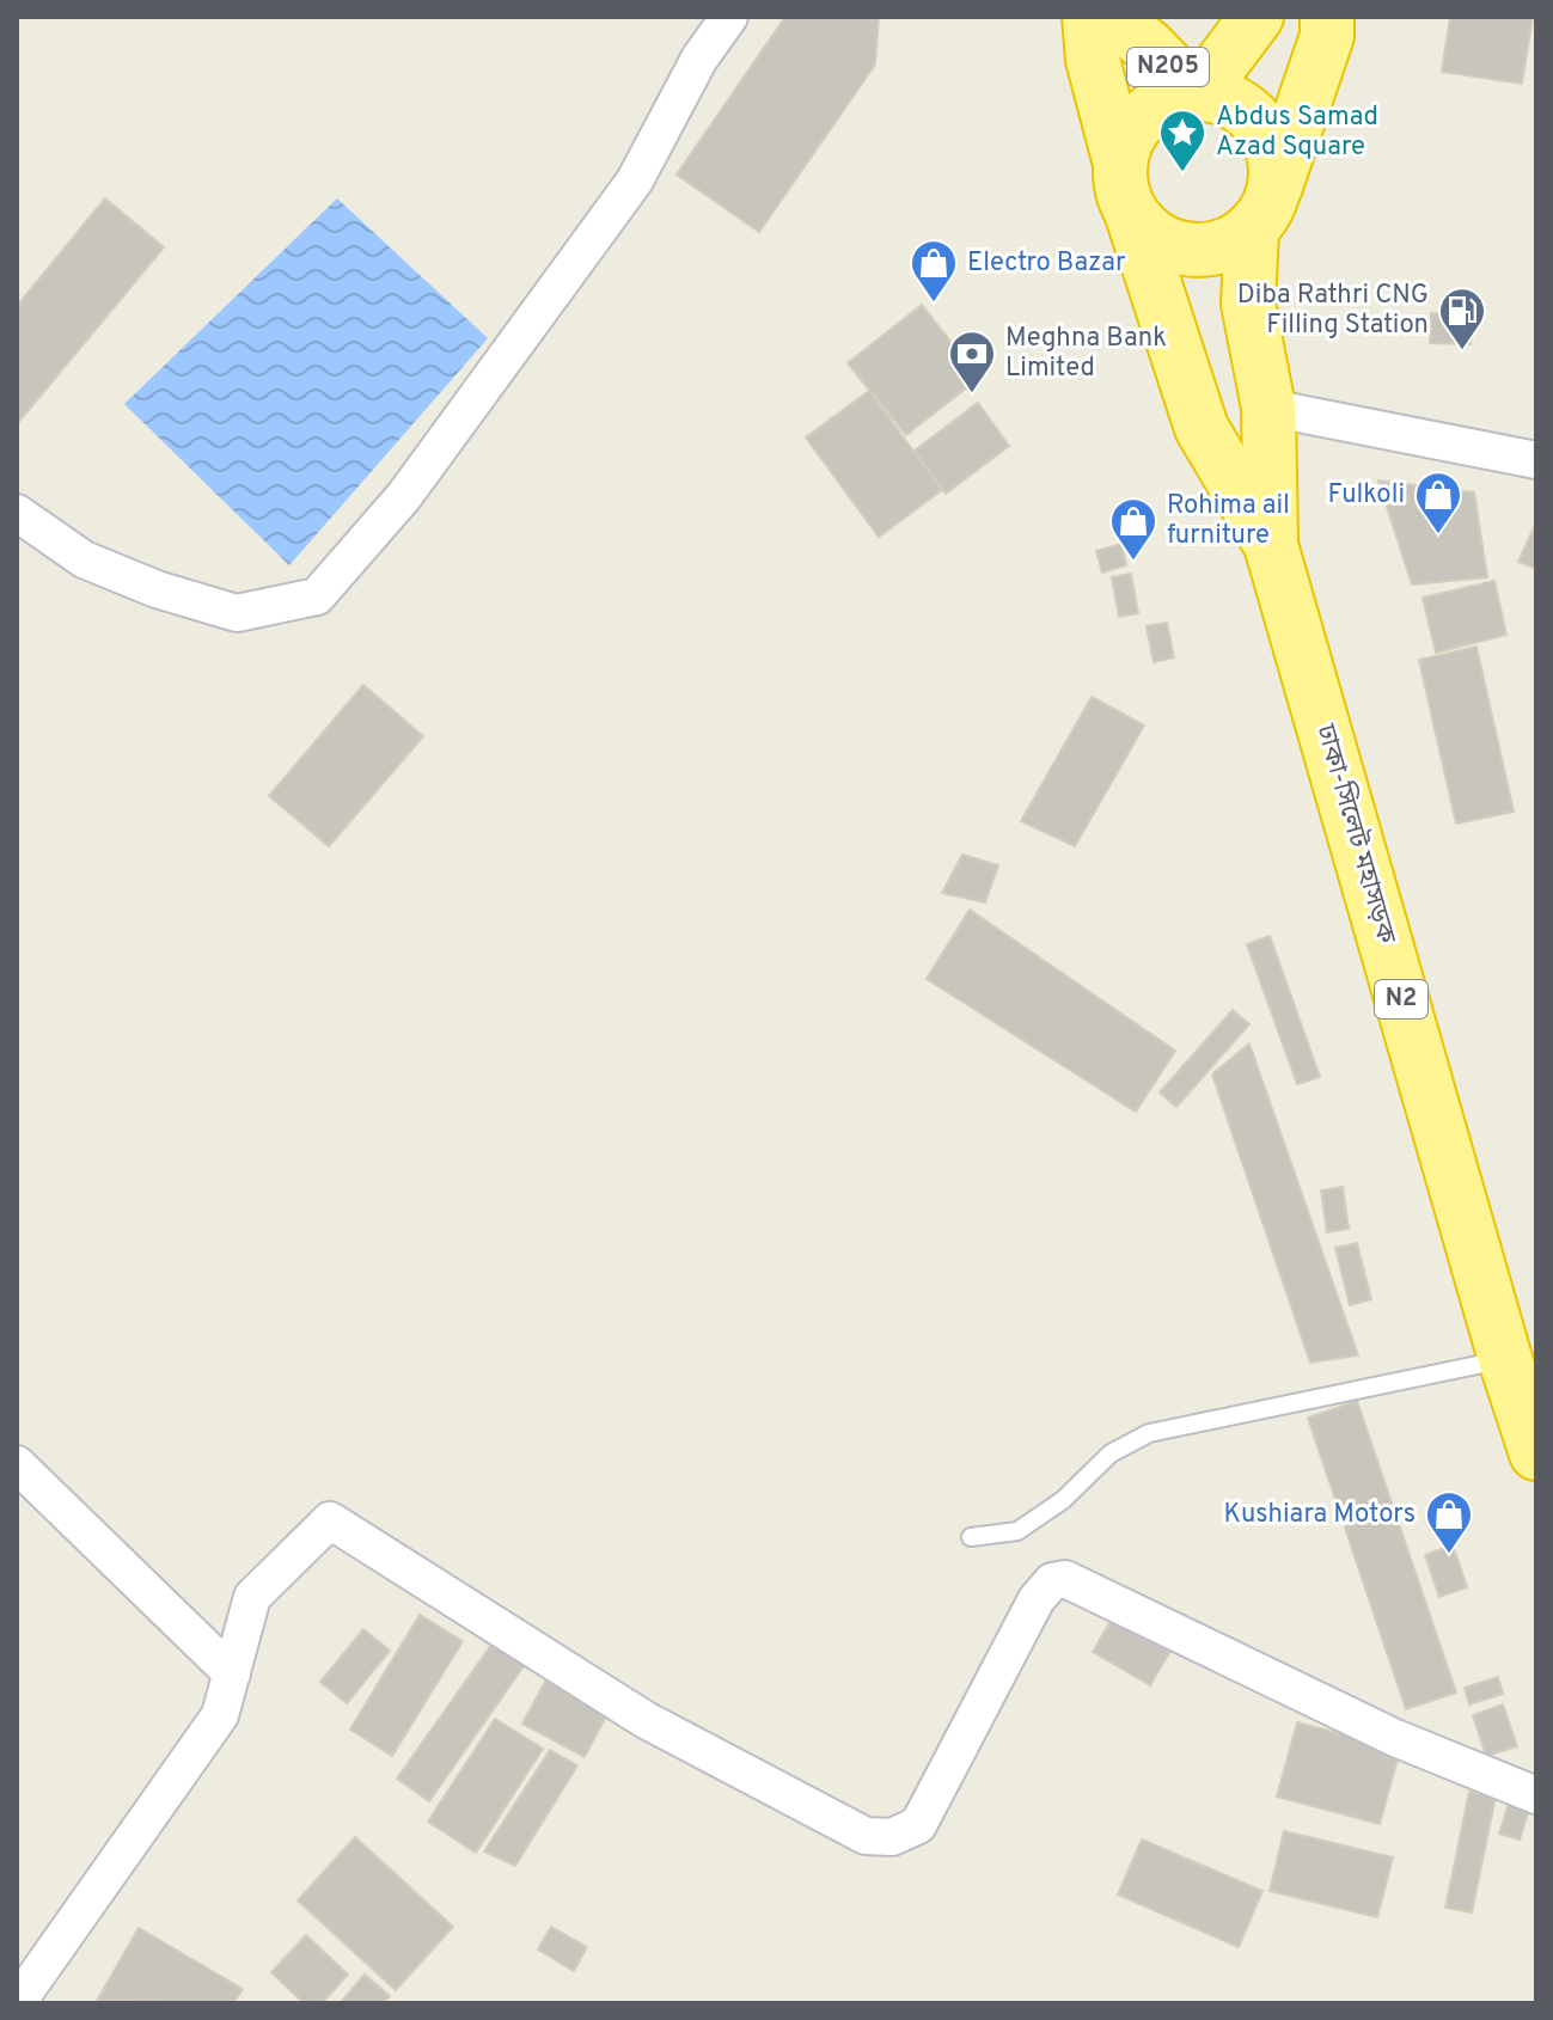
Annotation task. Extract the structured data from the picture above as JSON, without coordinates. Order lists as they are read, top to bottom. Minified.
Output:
{"streets":{"highway":["N205","ঢাকা-সিলেট মহাসড়ক","N2"]},"crossings":[["N205","N2"],["ঢাকা-সিলেট মহাসড়ক","N2"]],"places":{"place":["Abdus Samad Azad Square"],"shop":["Electro Bazar","Fulkoli","Rohima ail furniture","Kushiara Motors"],"fuel station":["Diba Rathri CNG Filling Station"],"bank":["Meghna Bank Limited"]}}
